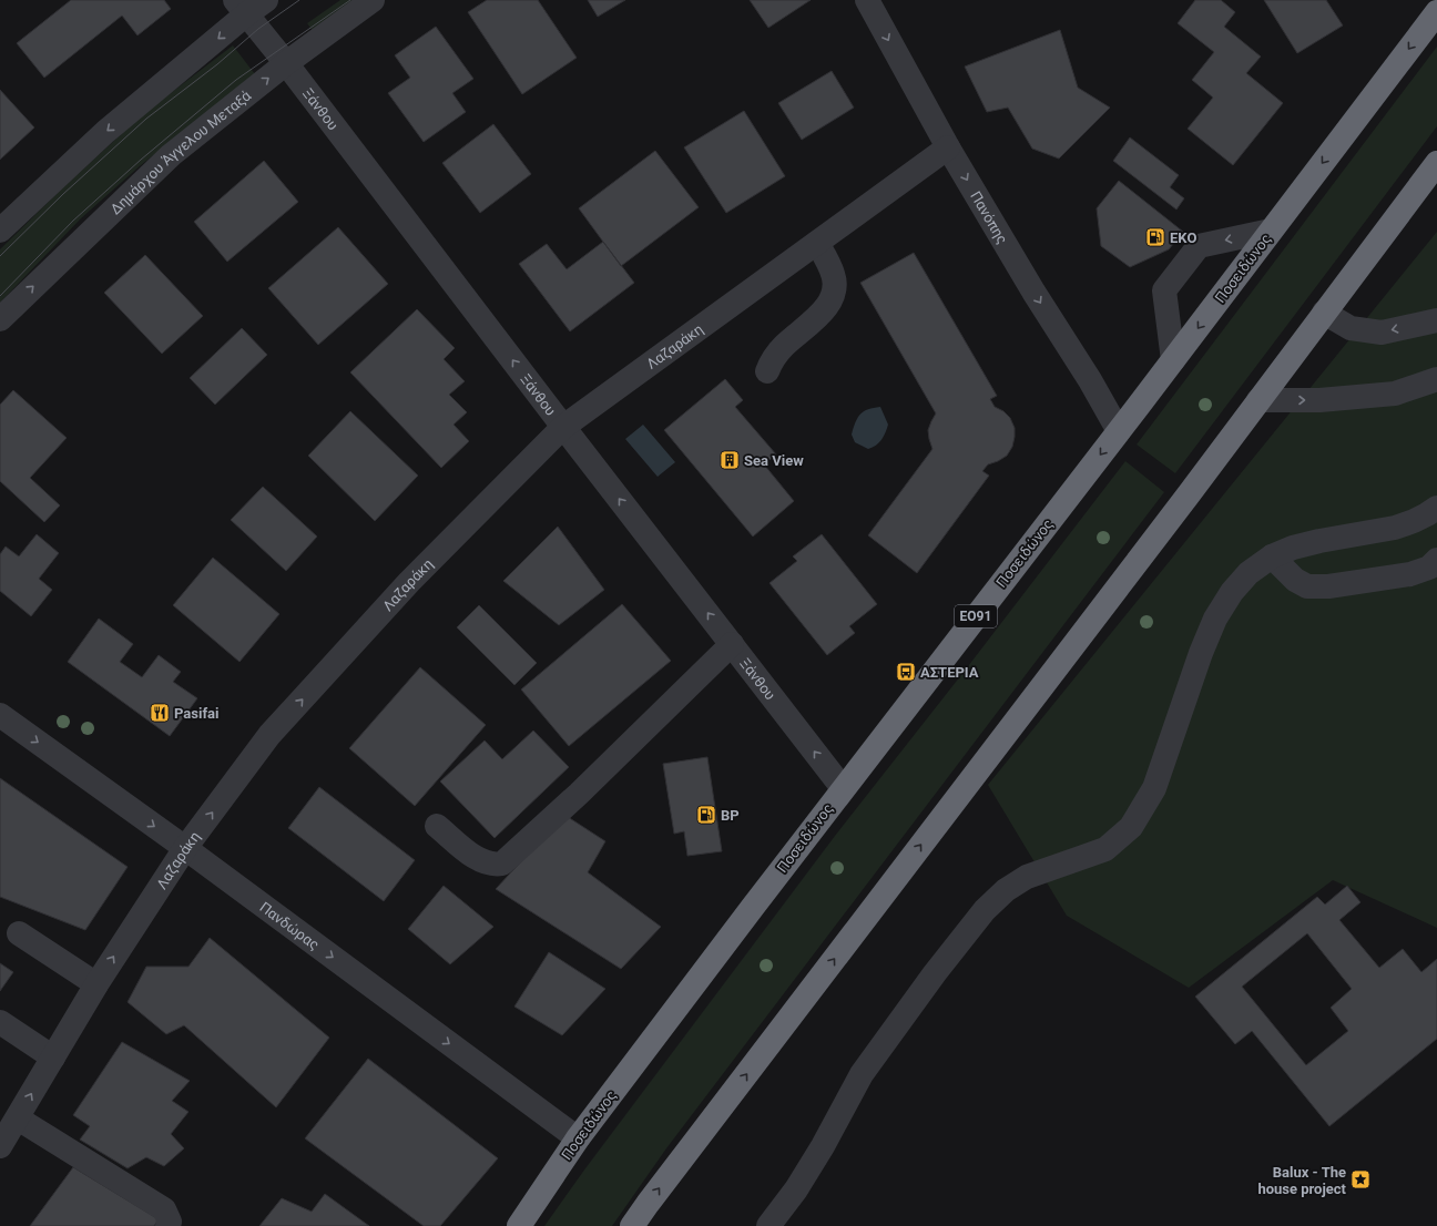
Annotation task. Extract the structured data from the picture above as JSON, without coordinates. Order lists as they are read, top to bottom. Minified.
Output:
{"streets":{"highway":["Ποσειδώνος","ΕΟ91"],"street":["Ξάνθου","Δημάρχου Άγγελου Μεταξά","Πανόπης","Λαζαράκη","Πανδώρας"]},"crossings":[["Ξάνθου","Δημάρχου Άγγελου Μεταξά"],["Ξάνθου","Ποσειδώνος"],["Ξάνθου","Λαζαράκη"],["Πανόπης","Ποσειδώνος"],["Πανόπης","Λαζαράκη"],["Ποσειδώνος","Πανδώρας"],["Λαζαράκη","Πανδώρας"]],"one_way":["Ξάνθου","Πανόπης","Λαζαράκη","Πανδώρας"],"places":{"fuel station":["EKO","BP"],"building":["Sea View"],"bus stop":["ΑΣΤΕΡΙΑ"],"restaurant":["Pasifai"],"place":["Balux - The house project"]}}
